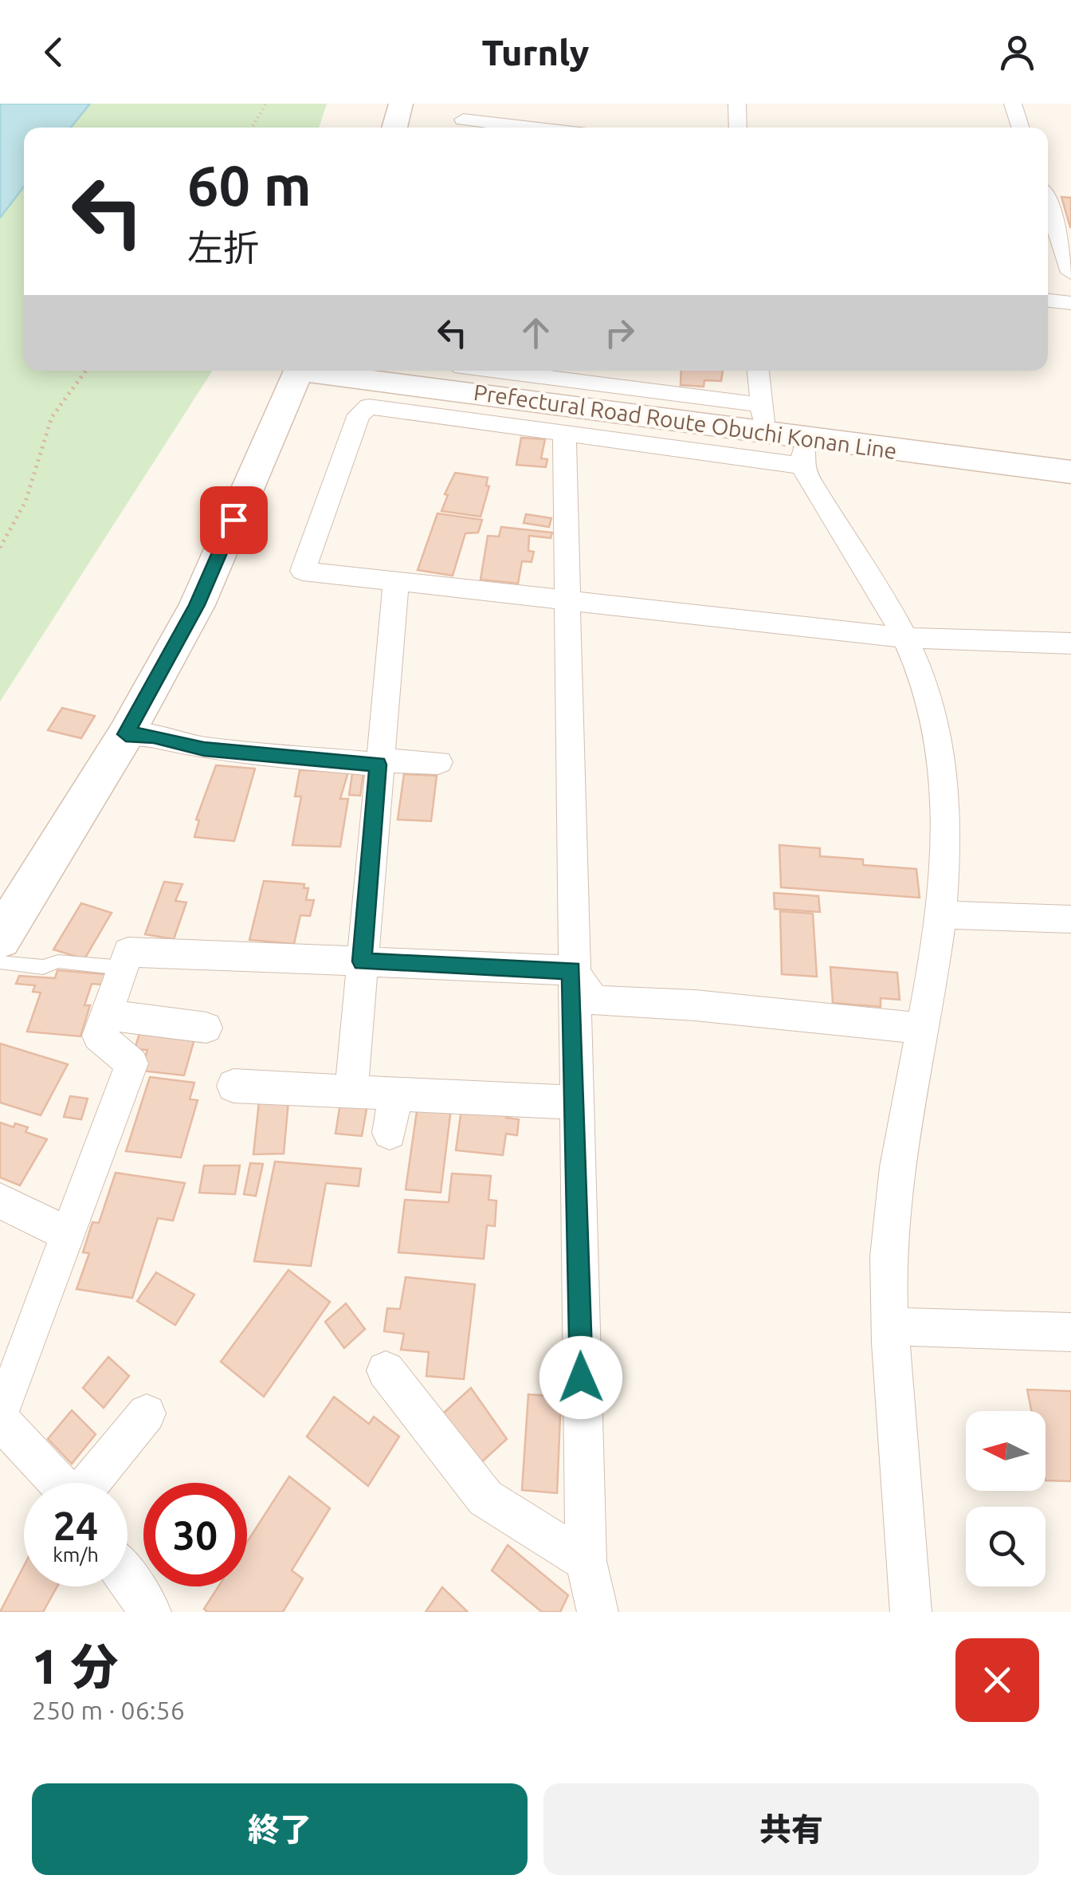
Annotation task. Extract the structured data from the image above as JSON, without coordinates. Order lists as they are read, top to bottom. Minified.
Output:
{"streets":{"main road":["Prefectural Road Route Obuchi Konan Line"]},"north":"left","page":{"header":"Turnly","turn":["60 m","左折"],"speed":"24 km/h","limit":"30","heading":["1 分","250 m · 06:56"],"buttons":["終了","共有"]}}
